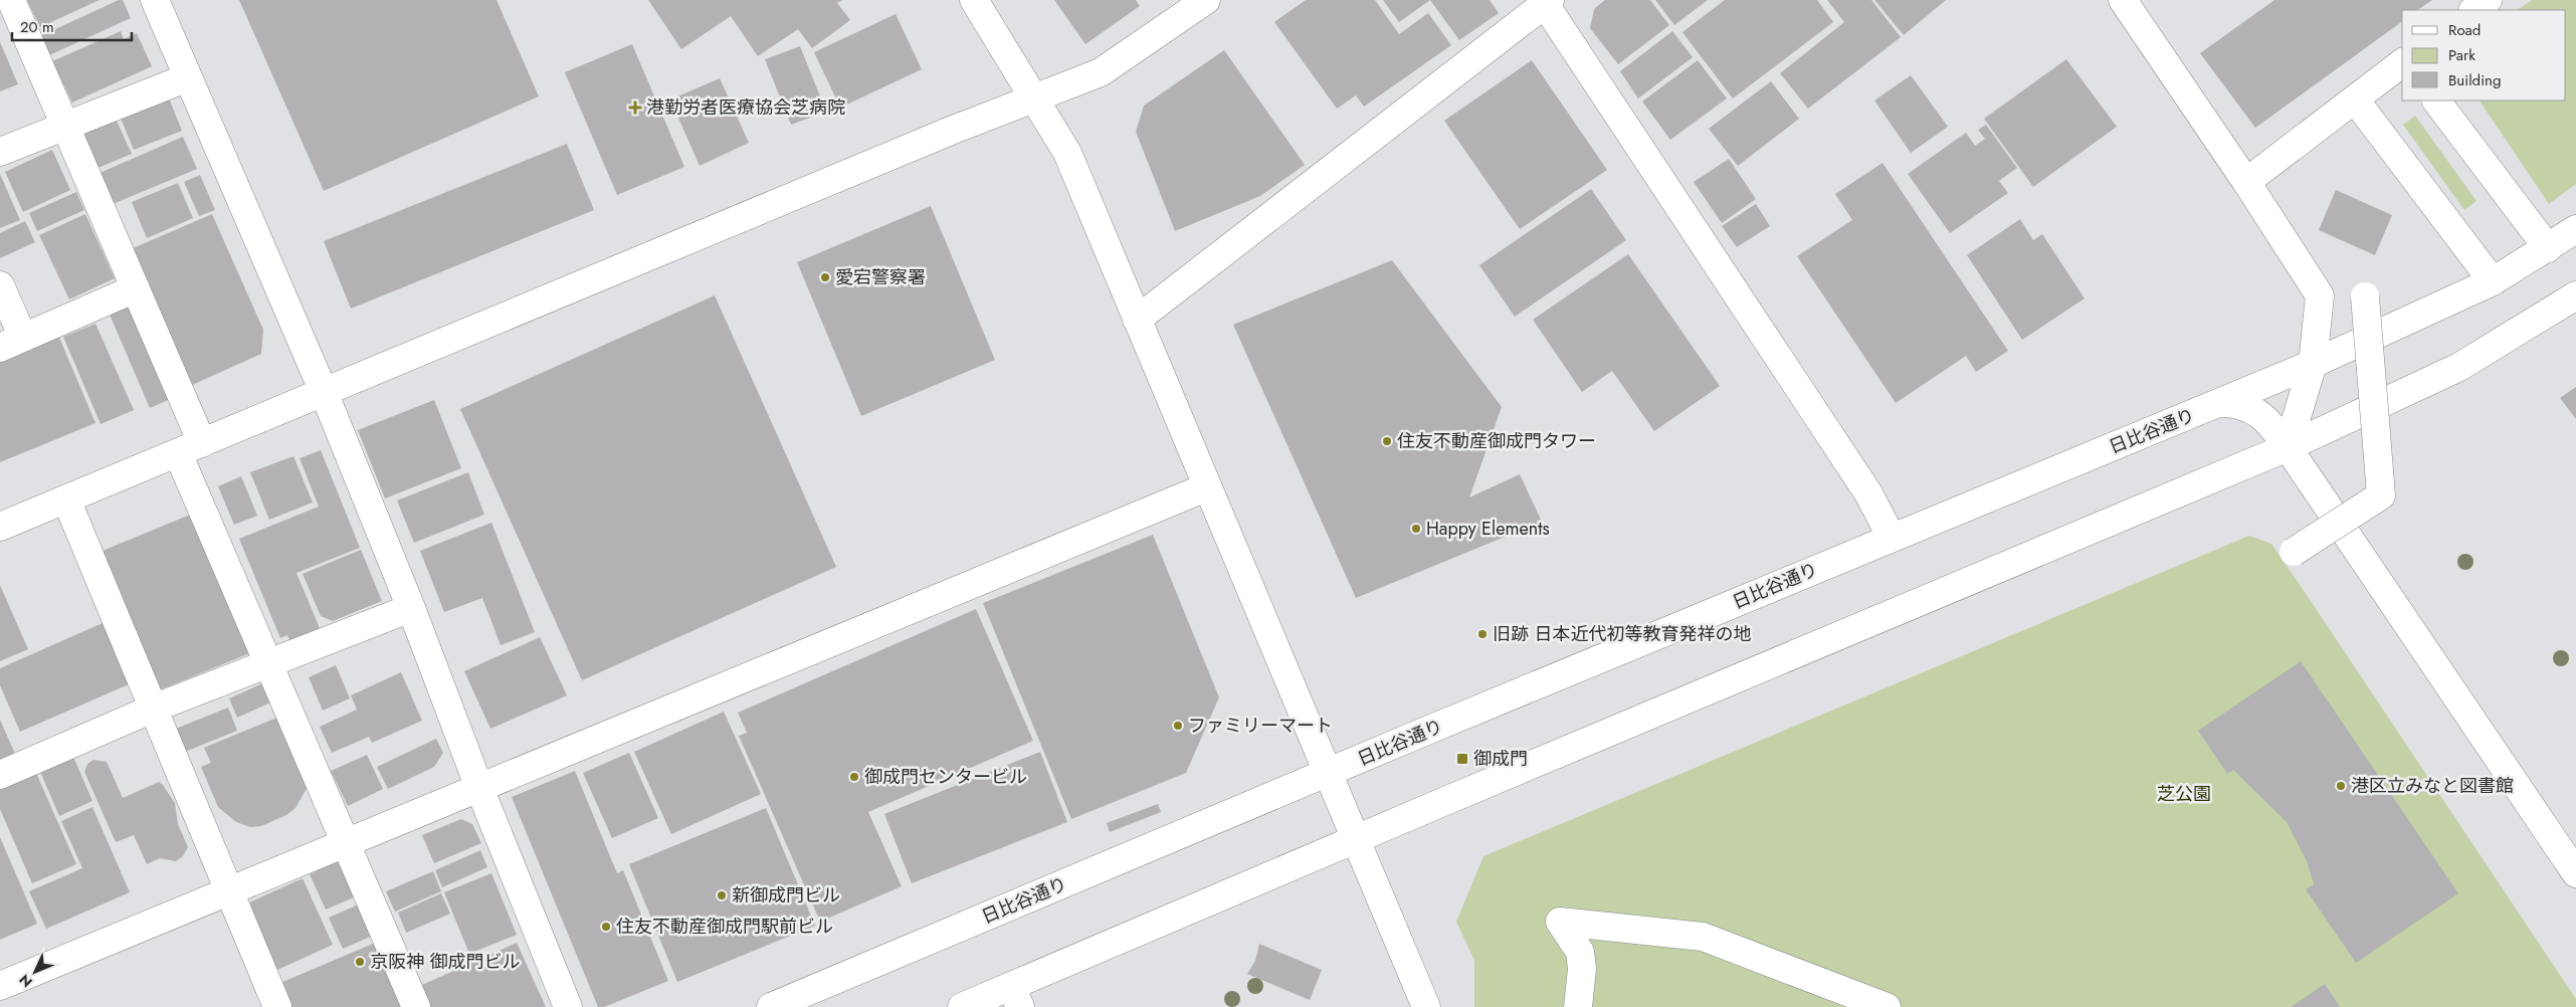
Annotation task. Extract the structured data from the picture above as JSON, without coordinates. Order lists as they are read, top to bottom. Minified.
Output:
{"streets":{"street":["日比谷通り"]},"parks":["芝公園"],"places":{"health":["港勤労者医療協会芝病院"],"other":["愛宕警察署","住友不動産御成門タワー","Happy Elements","旧跡 日本近代初等教育発祥の地","ファミリーマート","御成門センタービル","港区立みなと図書館","新御成門ビル","住友不動産御成門駅前ビル","京阪神 御成門ビル"],"transit":["御成門"]},"legend":["Road","Park","Building"],"scale_bar":"20 m","north":"bottom left"}
